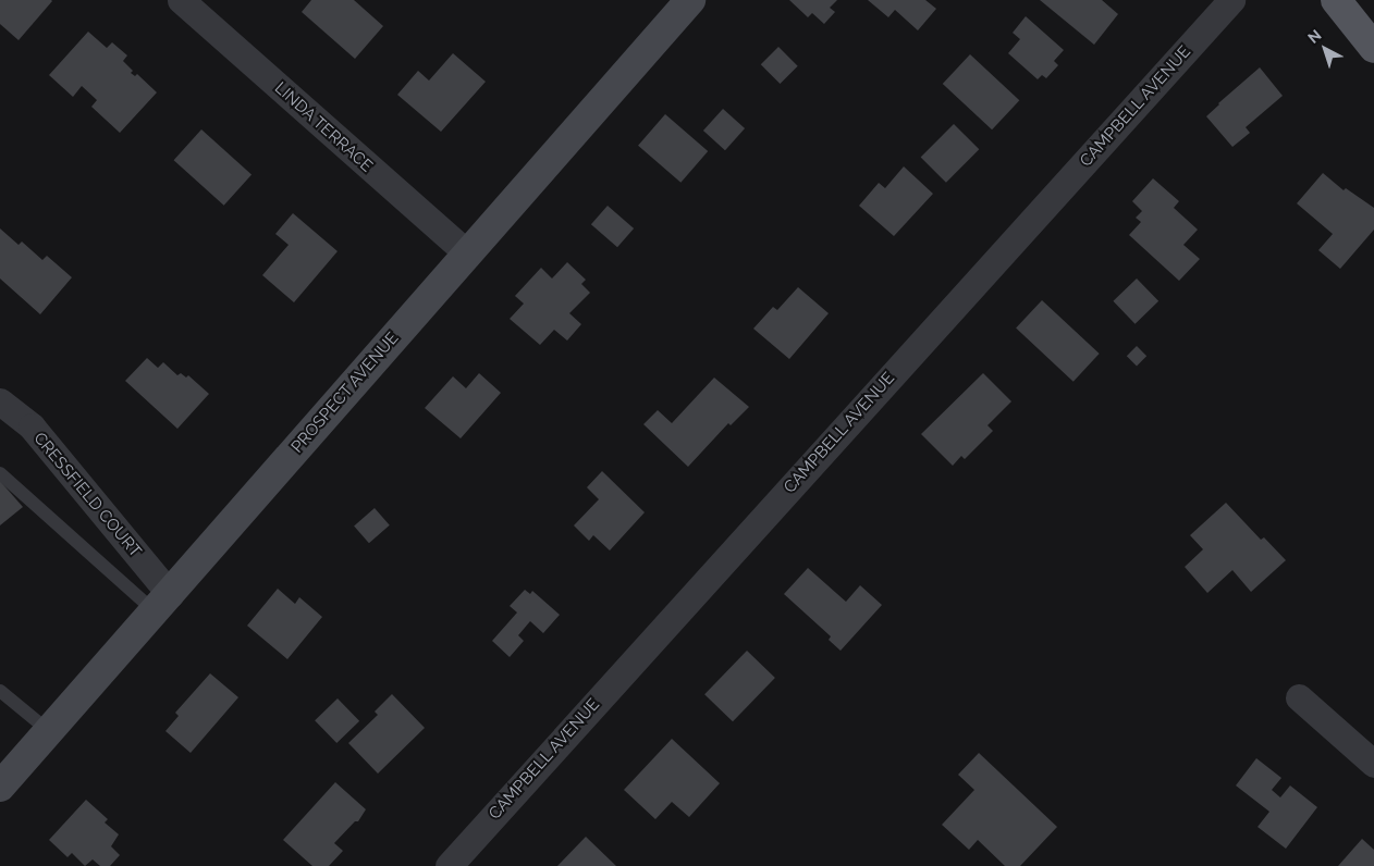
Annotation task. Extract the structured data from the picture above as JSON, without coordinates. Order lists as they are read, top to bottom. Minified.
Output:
{"streets":{"main road":["PROSPECT AVENUE"],"street":["CAMPBELL AVENUE","LINDA TERRACE","CRESSFIELD COURT"]},"crossings":[["LINDA TERRACE","PROSPECT AVENUE"],["PROSPECT AVENUE","CRESSFIELD COURT"]],"north":"top left"}
